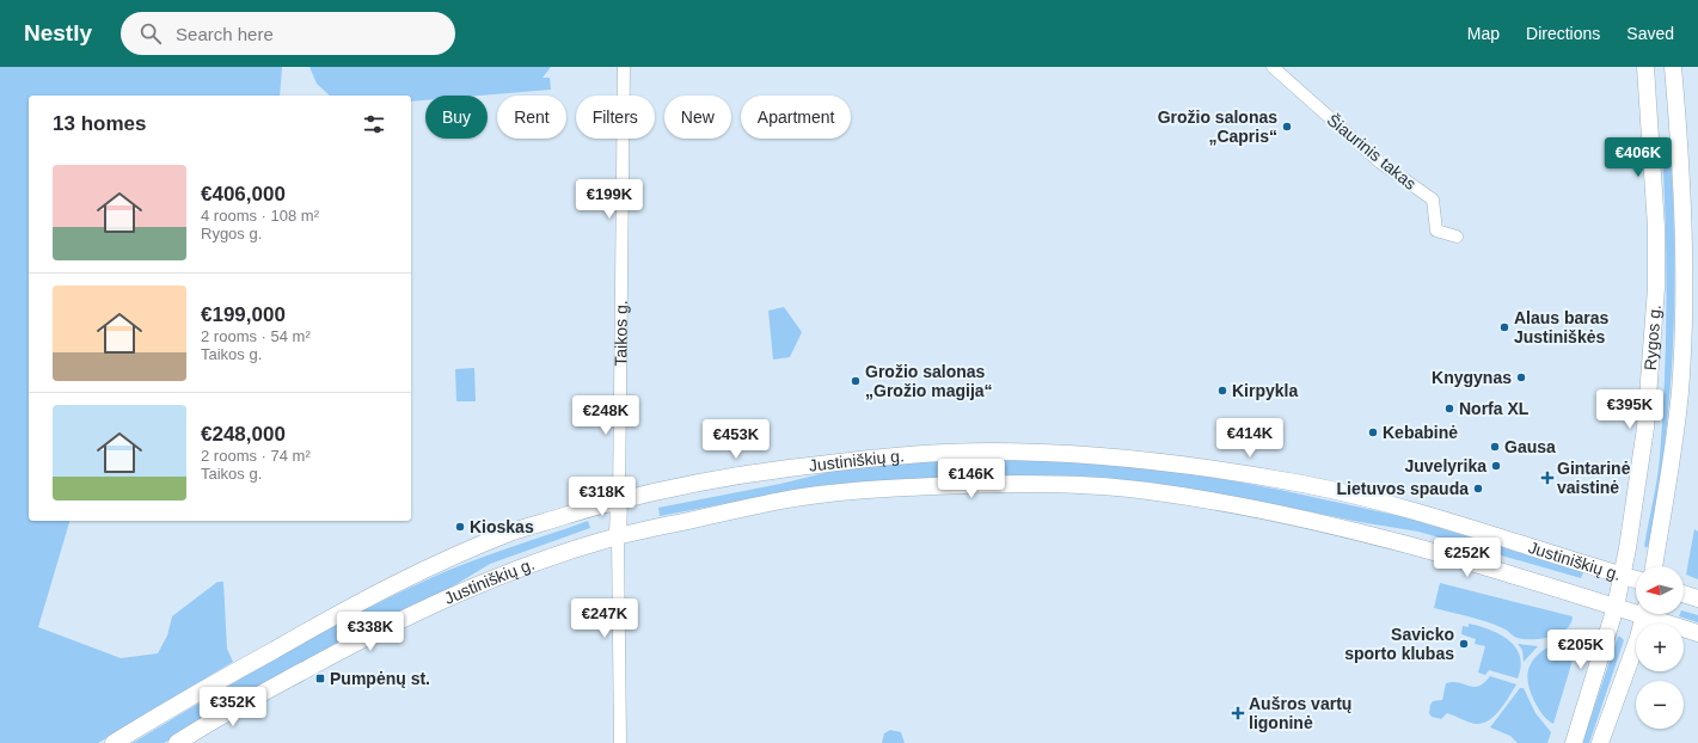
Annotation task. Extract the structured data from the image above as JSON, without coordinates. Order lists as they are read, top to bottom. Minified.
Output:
{"streets":{"main road":["Taikos g.","Rygos g.","Justiniškių g."],"street":["Šiaurinis takas"]},"crossings":[["Taikos g.","Justiniškių g."],["Rygos g.","Justiniškių g."]],"places":{"other":["Grožio salonas „Capris“","Alaus baras Justiniškės","Knygynas","Grožio salonas „Grožio magija“","Kirpykla","Norfa XL","Kebabinė","Gausa","Juvelyrika","Lietuvos spauda","Kioskas","Savicko sporto klubas"],"health":["Gintarinė vaistinė","Aušros vartų ligoninė"],"transit":["Pumpėnų st."]},"north":"left","page":{"header":"Nestly","search":"Search here","nav":["Map","Directions","Saved"],"chip":["Buy","Rent","Filters","New","Apartment"],"heading":"13 homes","price":["€406K","€199K","€395K","€248K","€414K","€453K","€146K","€318K","€252K","€247K","€338K","€205K","€352K"],"list":[{"name":"€406,000","note":"4 rooms · 108 m² · Rygos g."},{"name":"€199,000","note":"2 rooms · 54 m² · Taikos g."},{"name":"€248,000","note":"2 rooms · 74 m² · Taikos g."}],"map_buttons":["+","−"]}}
